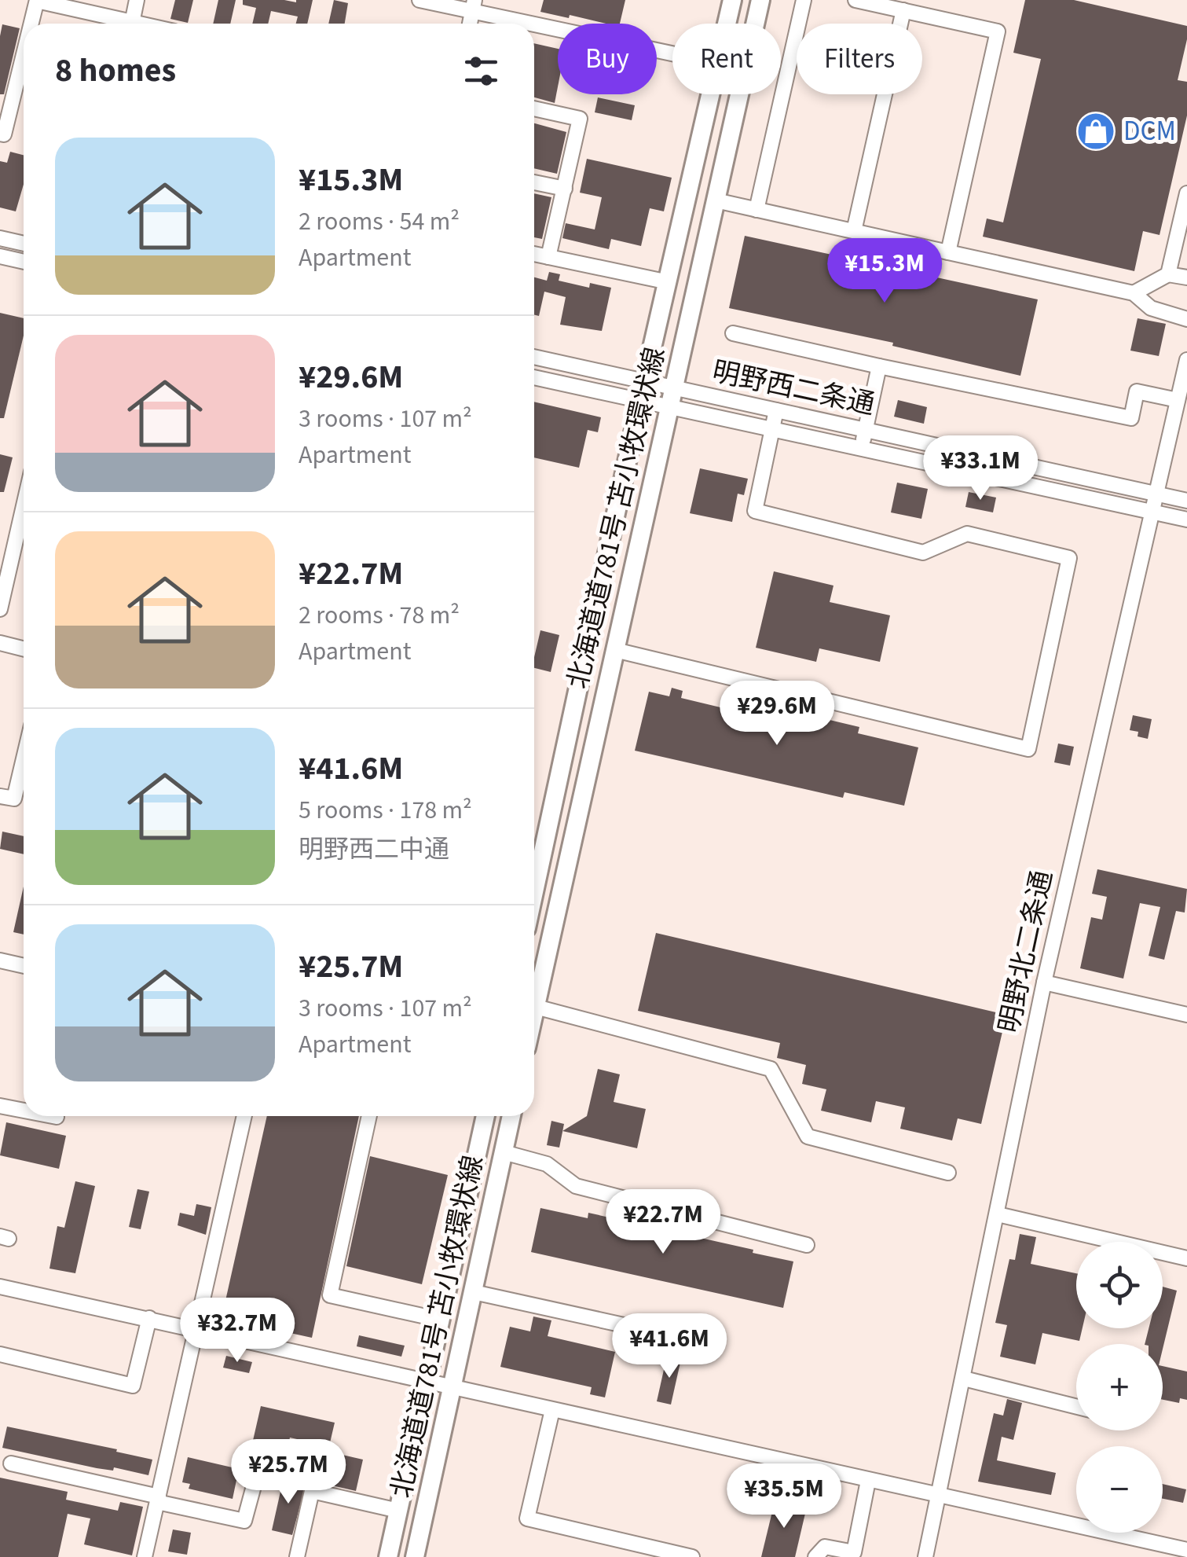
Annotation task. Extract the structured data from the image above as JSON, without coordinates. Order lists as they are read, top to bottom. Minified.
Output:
{"streets":{"main road":["北海道道781号 苫小牧環状線"],"street":["明野西二条通","明野北二条通"]},"crossings":[["明野西二条通","北海道道781号 苫小牧環状線"],["明野西二条通","明野北二条通"]],"places":{"shop":["DCM"]},"page":{"chip":["Buy","Rent","Filters"],"heading":"8 homes","list":[{"name":"¥15.3M","note":"2 rooms · 54 m² · Apartment"},{"name":"¥29.6M","note":"3 rooms · 107 m² · Apartment"},{"name":"¥22.7M","note":"2 rooms · 78 m² · Apartment"},{"name":"¥41.6M","note":"5 rooms · 178 m² · 明野西二中通"},{"name":"¥25.7M","note":"3 rooms · 107 m² · Apartment"}],"price":["¥15.3M","¥33.1M","¥29.6M","¥22.7M","¥32.7M","¥41.6M","¥25.7M","¥35.5M"],"map_buttons":["+","−"]}}
